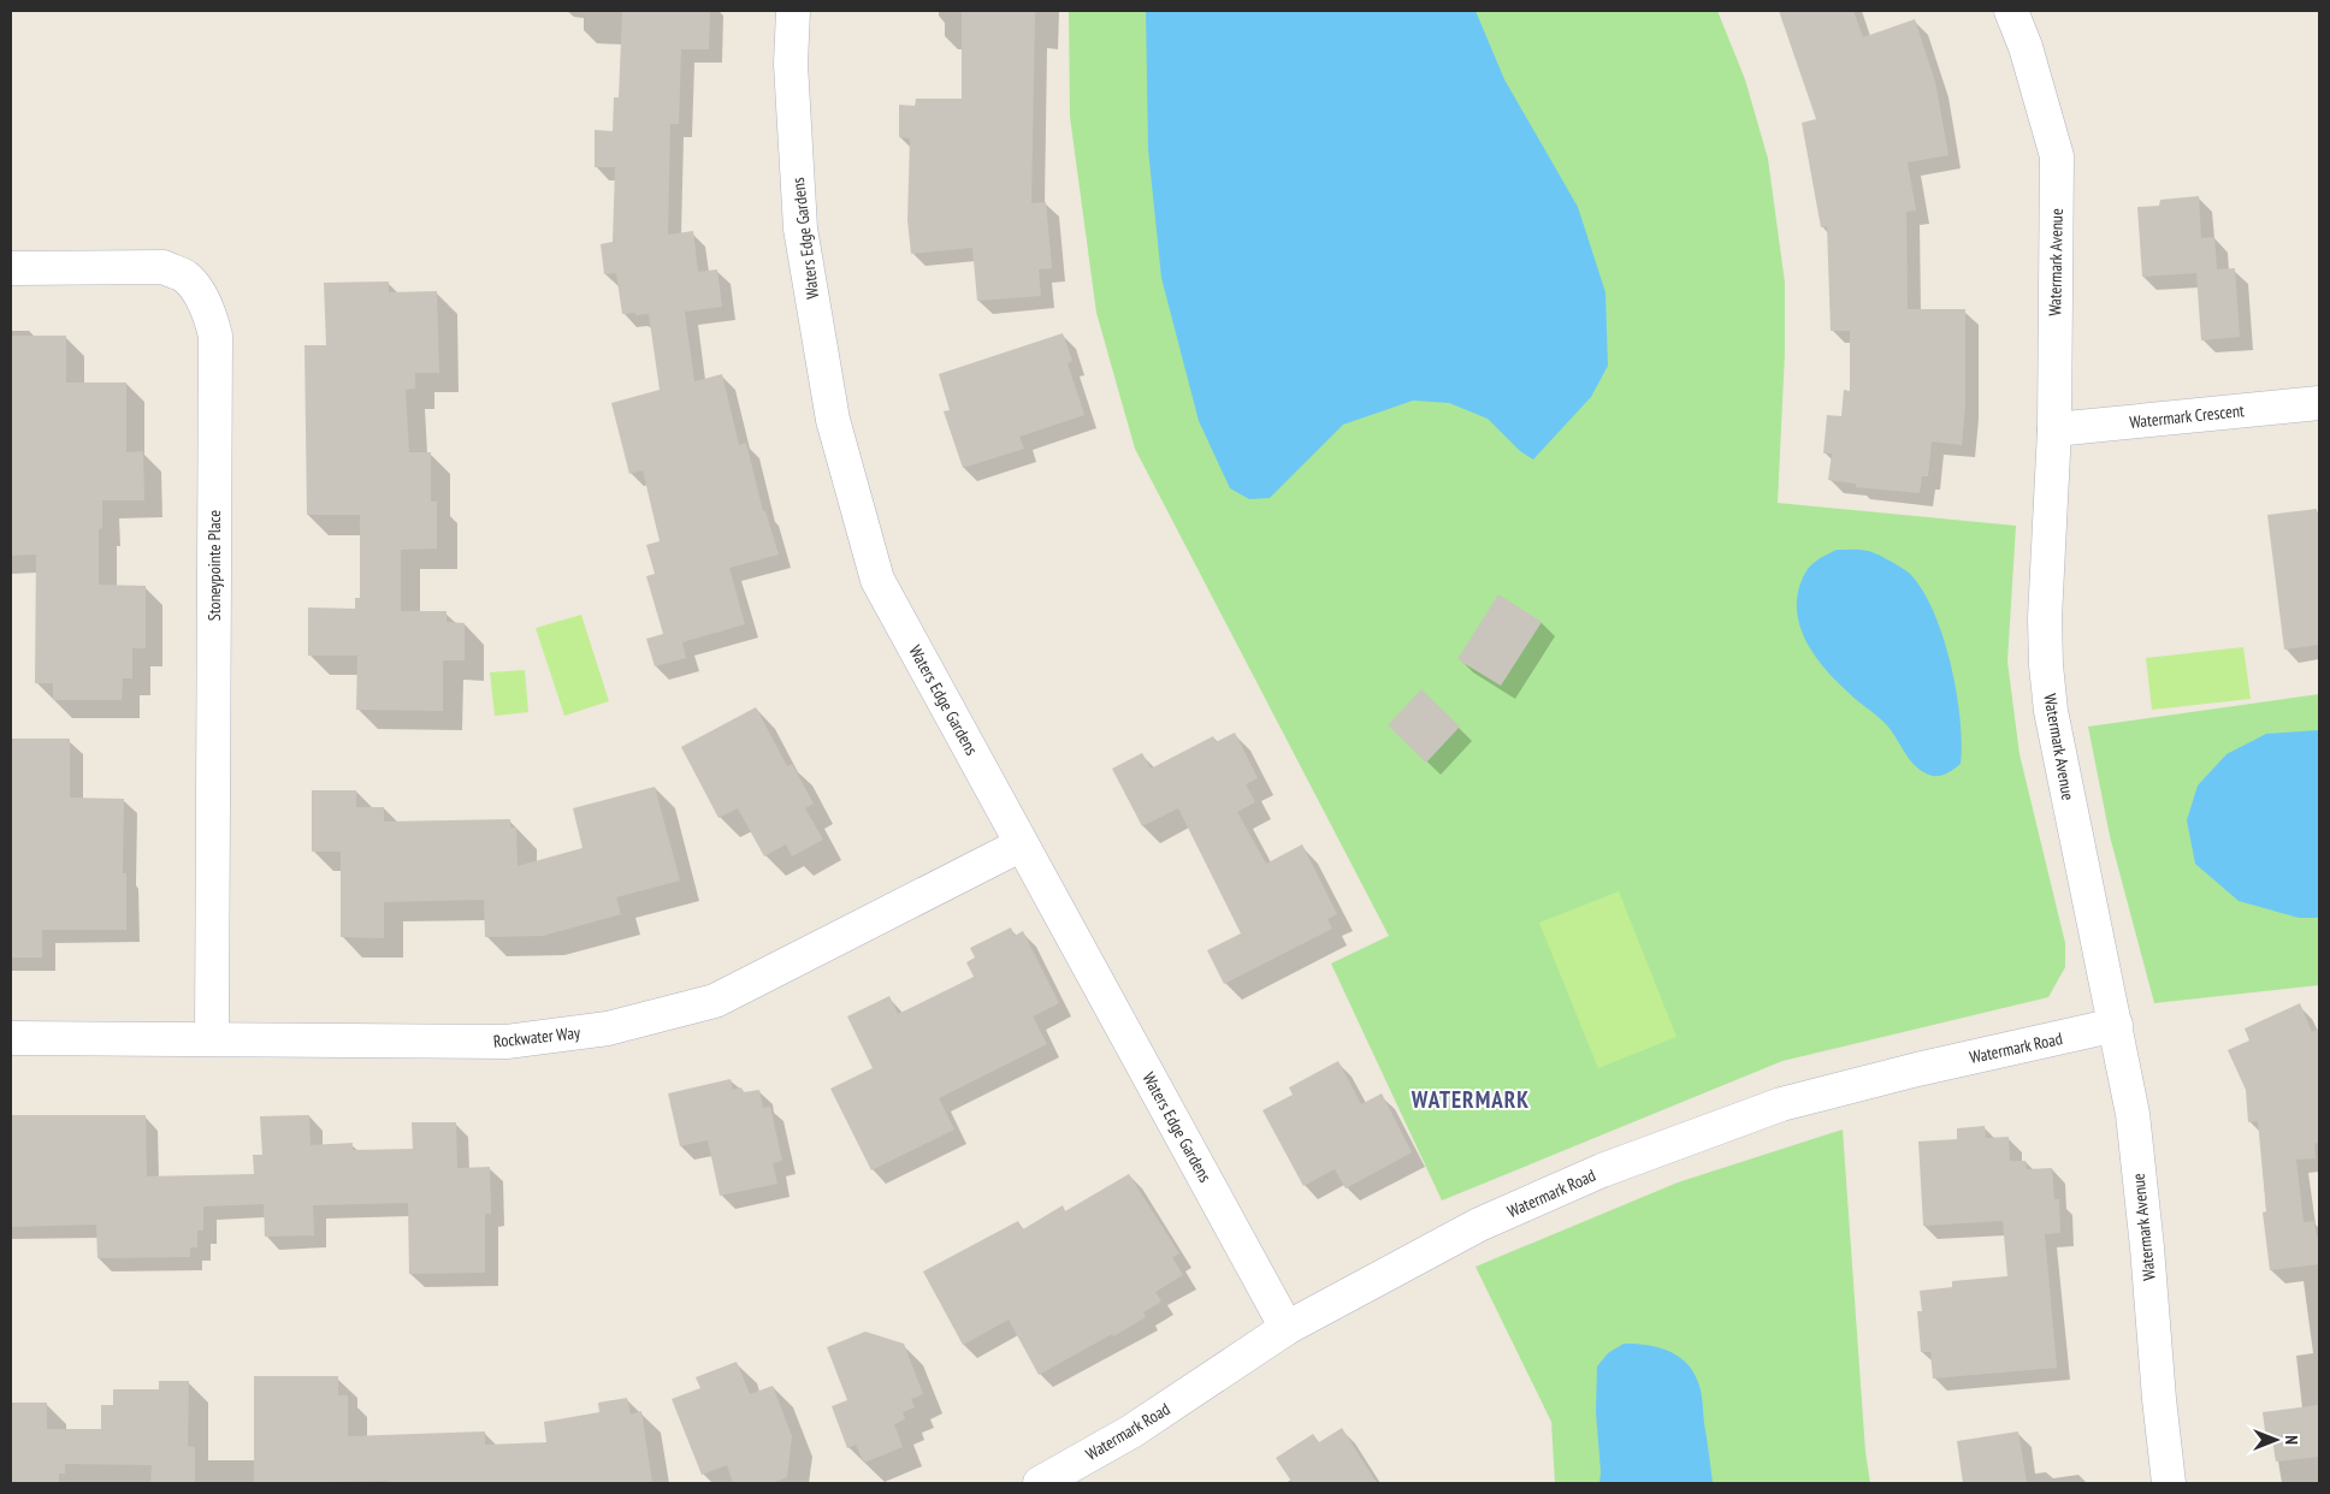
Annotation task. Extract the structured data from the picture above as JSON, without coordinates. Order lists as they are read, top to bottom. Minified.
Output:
{"streets":{"street":["Waters Edge Gardens","Watermark Avenue","Watermark Crescent","Stoneypointe Place","Rockwater Way","Watermark Road"]},"crossings":[["Waters Edge Gardens","Rockwater Way"],["Waters Edge Gardens","Watermark Road"],["Watermark Avenue","Watermark Crescent"],["Watermark Avenue","Watermark Road"],["Stoneypointe Place","Rockwater Way"]],"districts":["WATERMARK"],"north":"right"}
